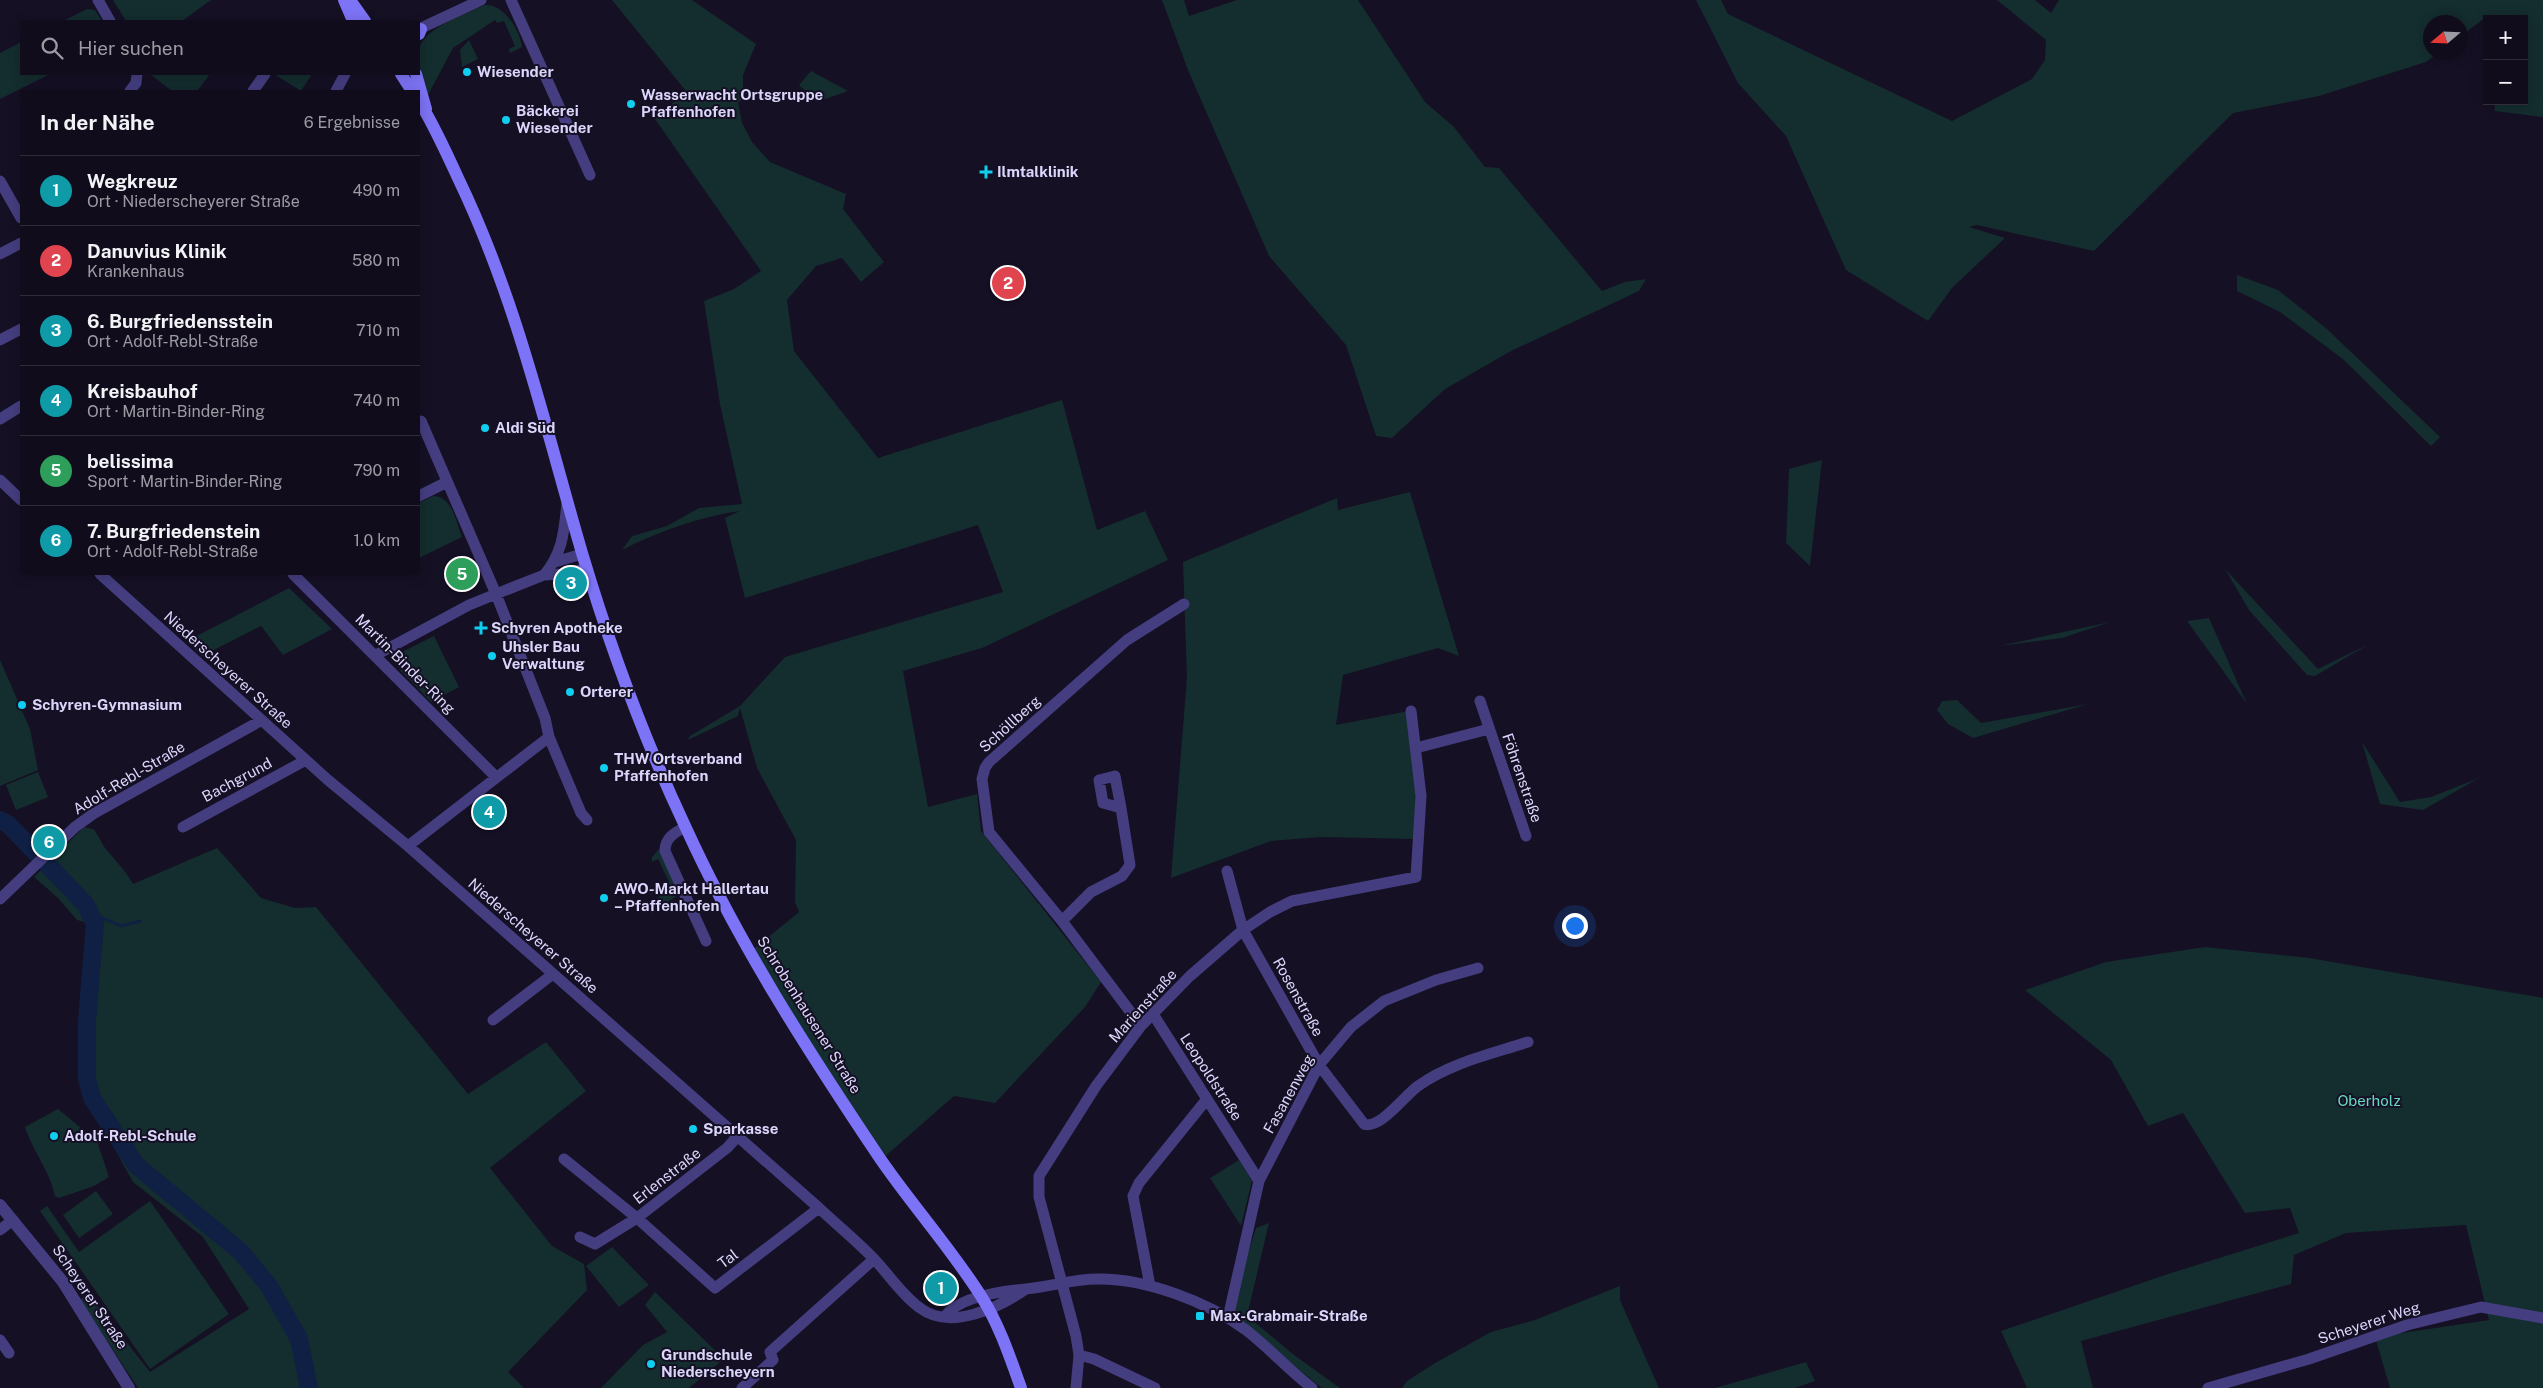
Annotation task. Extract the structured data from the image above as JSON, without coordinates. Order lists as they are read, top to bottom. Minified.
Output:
{"streets":{"main road":["Schrobenhausener Straße"],"street":["Martin-Binder-Ring","Niederscheyerer Straße","Schöllberg","Adolf-Rebl-Straße","Föhrenstraße","Bachgrund","Rosenstraße","Marienstraße","Leopoldstraße","Fasanenweg","Erlenstraße","Tal","Scheyerer Straße","Scheyerer Weg"]},"crossings":[["Niederscheyerer Straße","Adolf-Rebl-Straße"],["Niederscheyerer Straße","Bachgrund"],["Niederscheyerer Straße","Schrobenhausener Straße"],["Niederscheyerer Straße","Erlenstraße"],["Niederscheyerer Straße","Tal"],["Schöllberg","Marienstraße"],["Föhrenstraße","Marienstraße"],["Rosenstraße","Marienstraße"],["Rosenstraße","Fasanenweg"],["Marienstraße","Leopoldstraße"],["Leopoldstraße","Fasanenweg"],["Erlenstraße","Tal"]],"parks":["Oberholz"],"places":{"other":["Wiesender","Wasserwacht Ortsgruppe Pfaffenhofen","Bäckerei Wiesender","Aldi Süd","Uhsler Bau Verwaltung","Orterer","Schyren-Gymnasium","THW Ortsverband Pfaffenhofen","AWO-Markt Hallertau – Pfaffenhofen","Sparkasse","Adolf-Rebl-Schule","Grundschule Niederscheyern"],"health":["Ilmtalklinik","Schyren Apotheke"],"transit":["Max-Grabmair-Straße"]},"north":"left","page":{"map_buttons":["+","−"],"search":"Hier suchen","heading":["In der Nähe","6 Ergebnisse"],"list":[{"mark":"1","name":"Wegkreuz","note":"Ort · Niederscheyerer Straße","value":"490 m"},{"mark":"2","name":"Danuvius Klinik","note":"Krankenhaus","value":"580 m"},{"mark":"3","name":"6. Burgfriedensstein","note":"Ort · Adolf-Rebl-Straße","value":"710 m"},{"mark":"4","name":"Kreisbauhof","note":"Ort · Martin-Binder-Ring","value":"740 m"},{"mark":"5","name":"belissima","note":"Sport · Martin-Binder-Ring","value":"790 m"},{"mark":"6","name":"7. Burgfriedenstein","note":"Ort · Adolf-Rebl-Straße","value":"1.0 km"}],"pins":["2","5","3","4","6","1"]}}
